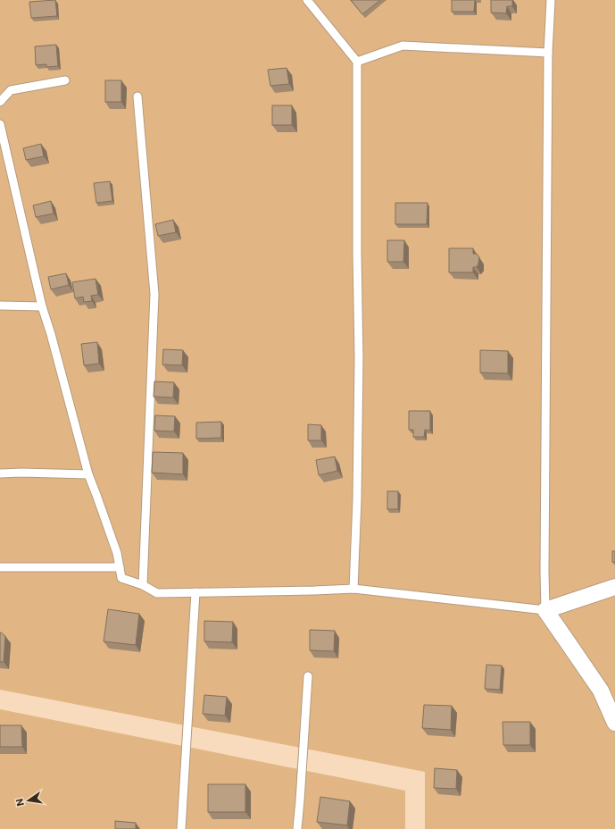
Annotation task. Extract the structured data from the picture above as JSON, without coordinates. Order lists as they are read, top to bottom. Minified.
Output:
{"north":"left"}
